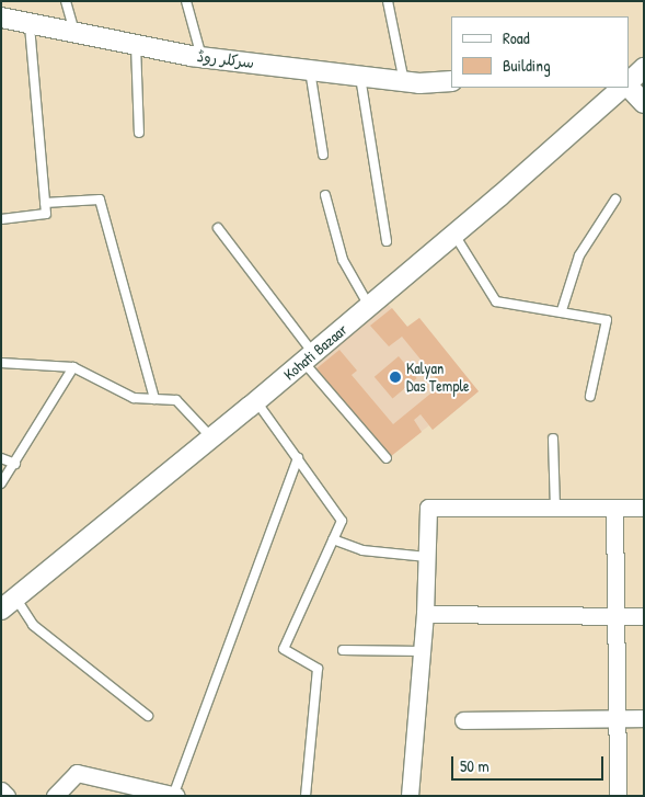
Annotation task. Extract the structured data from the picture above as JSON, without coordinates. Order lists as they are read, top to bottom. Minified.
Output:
{"streets":{"street":["سرکلر روڈ","Kohati Bazaar"]},"places":["Kalyan Das Temple"],"legend":["Road","Building"],"scale_bar":"50 m"}
